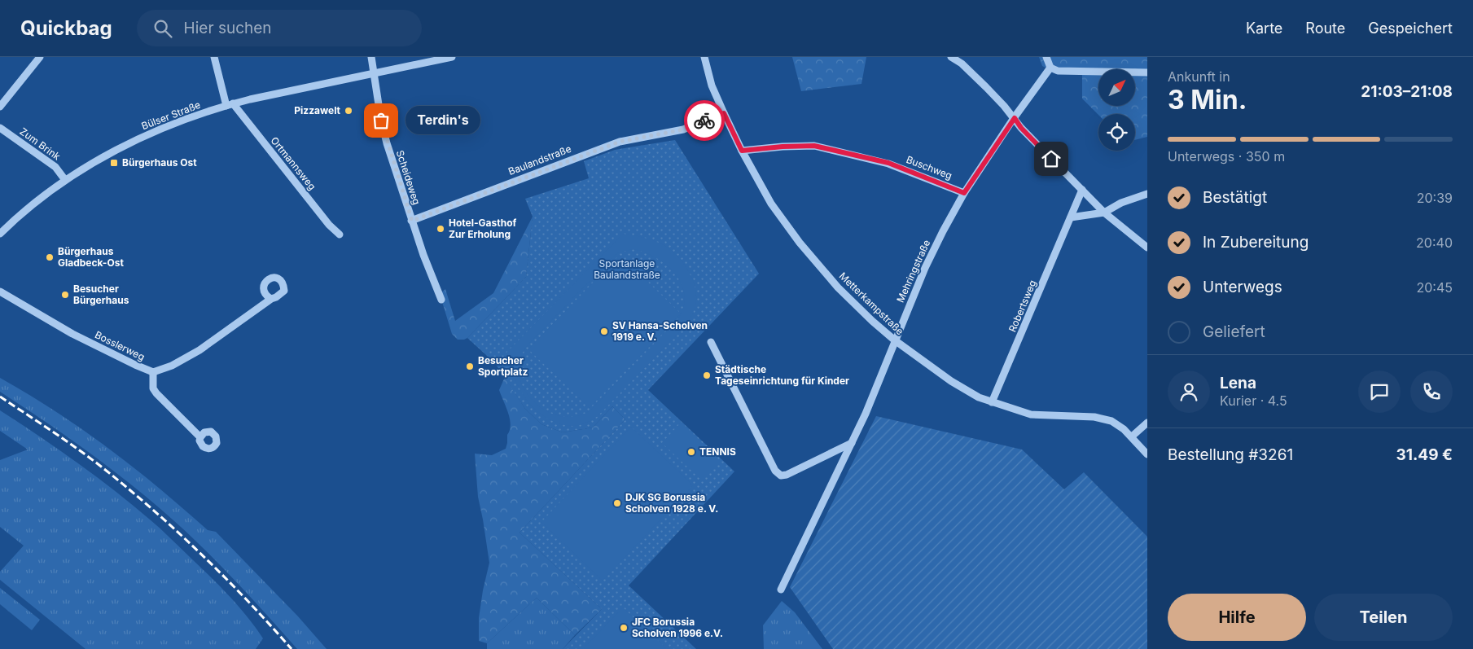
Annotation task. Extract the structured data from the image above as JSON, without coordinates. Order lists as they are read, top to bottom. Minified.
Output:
{"streets":{"street":["Bülser Straße","Zum Brink","Baulandstraße","Ortmannsweg","Buschweg","Scheideweg","Mehringstraße","Metterkampstraße","Robertsweg","Bosslerweg"]},"crossings":[["Bülser Straße","Zum Brink"],["Bülser Straße","Ortmannsweg"],["Bülser Straße","Scheideweg"],["Baulandstraße","Scheideweg"],["Baulandstraße","Metterkampstraße"],["Buschweg","Mehringstraße"],["Buschweg","Metterkampstraße"],["Mehringstraße","Metterkampstraße"],["Metterkampstraße","Robertsweg"]],"parks":["Sportanlage Baulandstraße"],"places":{"other":["Pizzawelt","Terdin's","Hotel-Gasthof Zur Erholung","Bürgerhaus Gladbeck-Ost","Besucher Bürgerhaus","SV Hansa-Scholven 1919 e. V.","Besucher Sportplatz","Städtische Tageseinrichtung für Kinder","TENNIS","DJK SG Borussia Scholven 1928 e. V.","JFC Borussia Scholven 1996 e.V."],"transit":["Bürgerhaus Ost"]},"north":"top right","page":{"header":"Quickbag","search":"Hier suchen","nav":["Karte","Route","Gespeichert"],"heading":["3 Min.","Ankunft in","21:03–21:08"],"panel":["Lena","Kurier · 4.5","Bestellung #3261","31.49 €"],"bubble":"Terdin's","bar":"Unterwegs · 350 m","list":[["Bestätigt","20:39"],["In Zubereitung","20:40"],["Unterwegs","20:45"],"Geliefert"],"buttons":["Hilfe","Teilen"]}}
